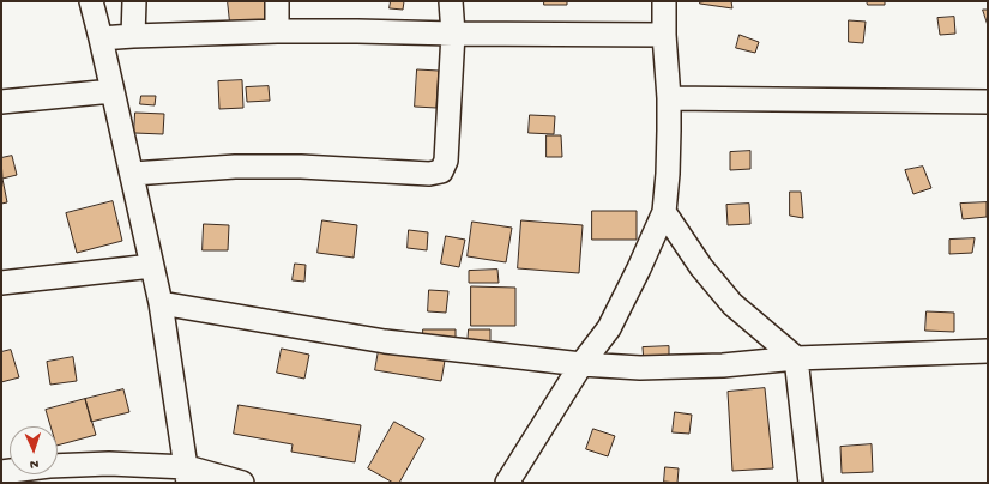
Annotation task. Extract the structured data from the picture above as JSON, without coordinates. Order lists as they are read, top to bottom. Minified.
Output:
{"north":"bottom"}
